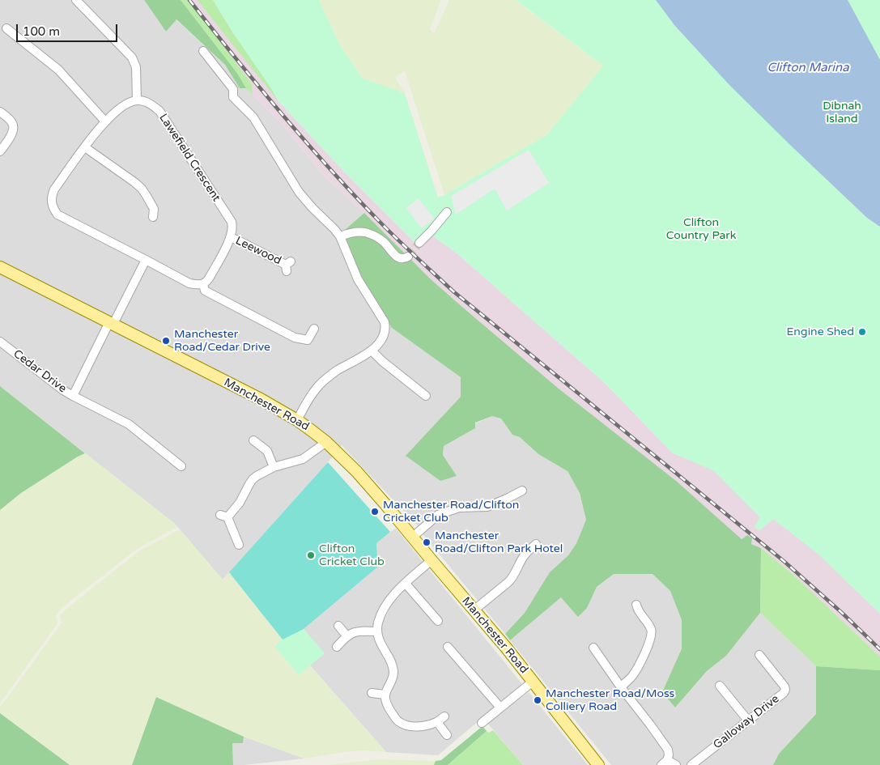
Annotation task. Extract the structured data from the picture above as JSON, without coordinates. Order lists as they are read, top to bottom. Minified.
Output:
{"streets":{"main road":["Manchester Road"],"street":["Lawefield Crescent","Leewood","Cedar Drive","Galloway Drive"]},"crossings":[["Lawefield Crescent","Leewood"],["Cedar Drive","Manchester Road"]],"water":["Clifton Marina"],"parks":["Dibnah Island","Clifton Country Park"],"places":["Engine Shed","Manchester Road/Cedar Drive","Manchester Road/Clifton Cricket Club","Manchester Road/Clifton Park Hotel","Clifton Cricket Club","Manchester Road/Moss Colliery Road"],"scale_bar":"100 m"}
